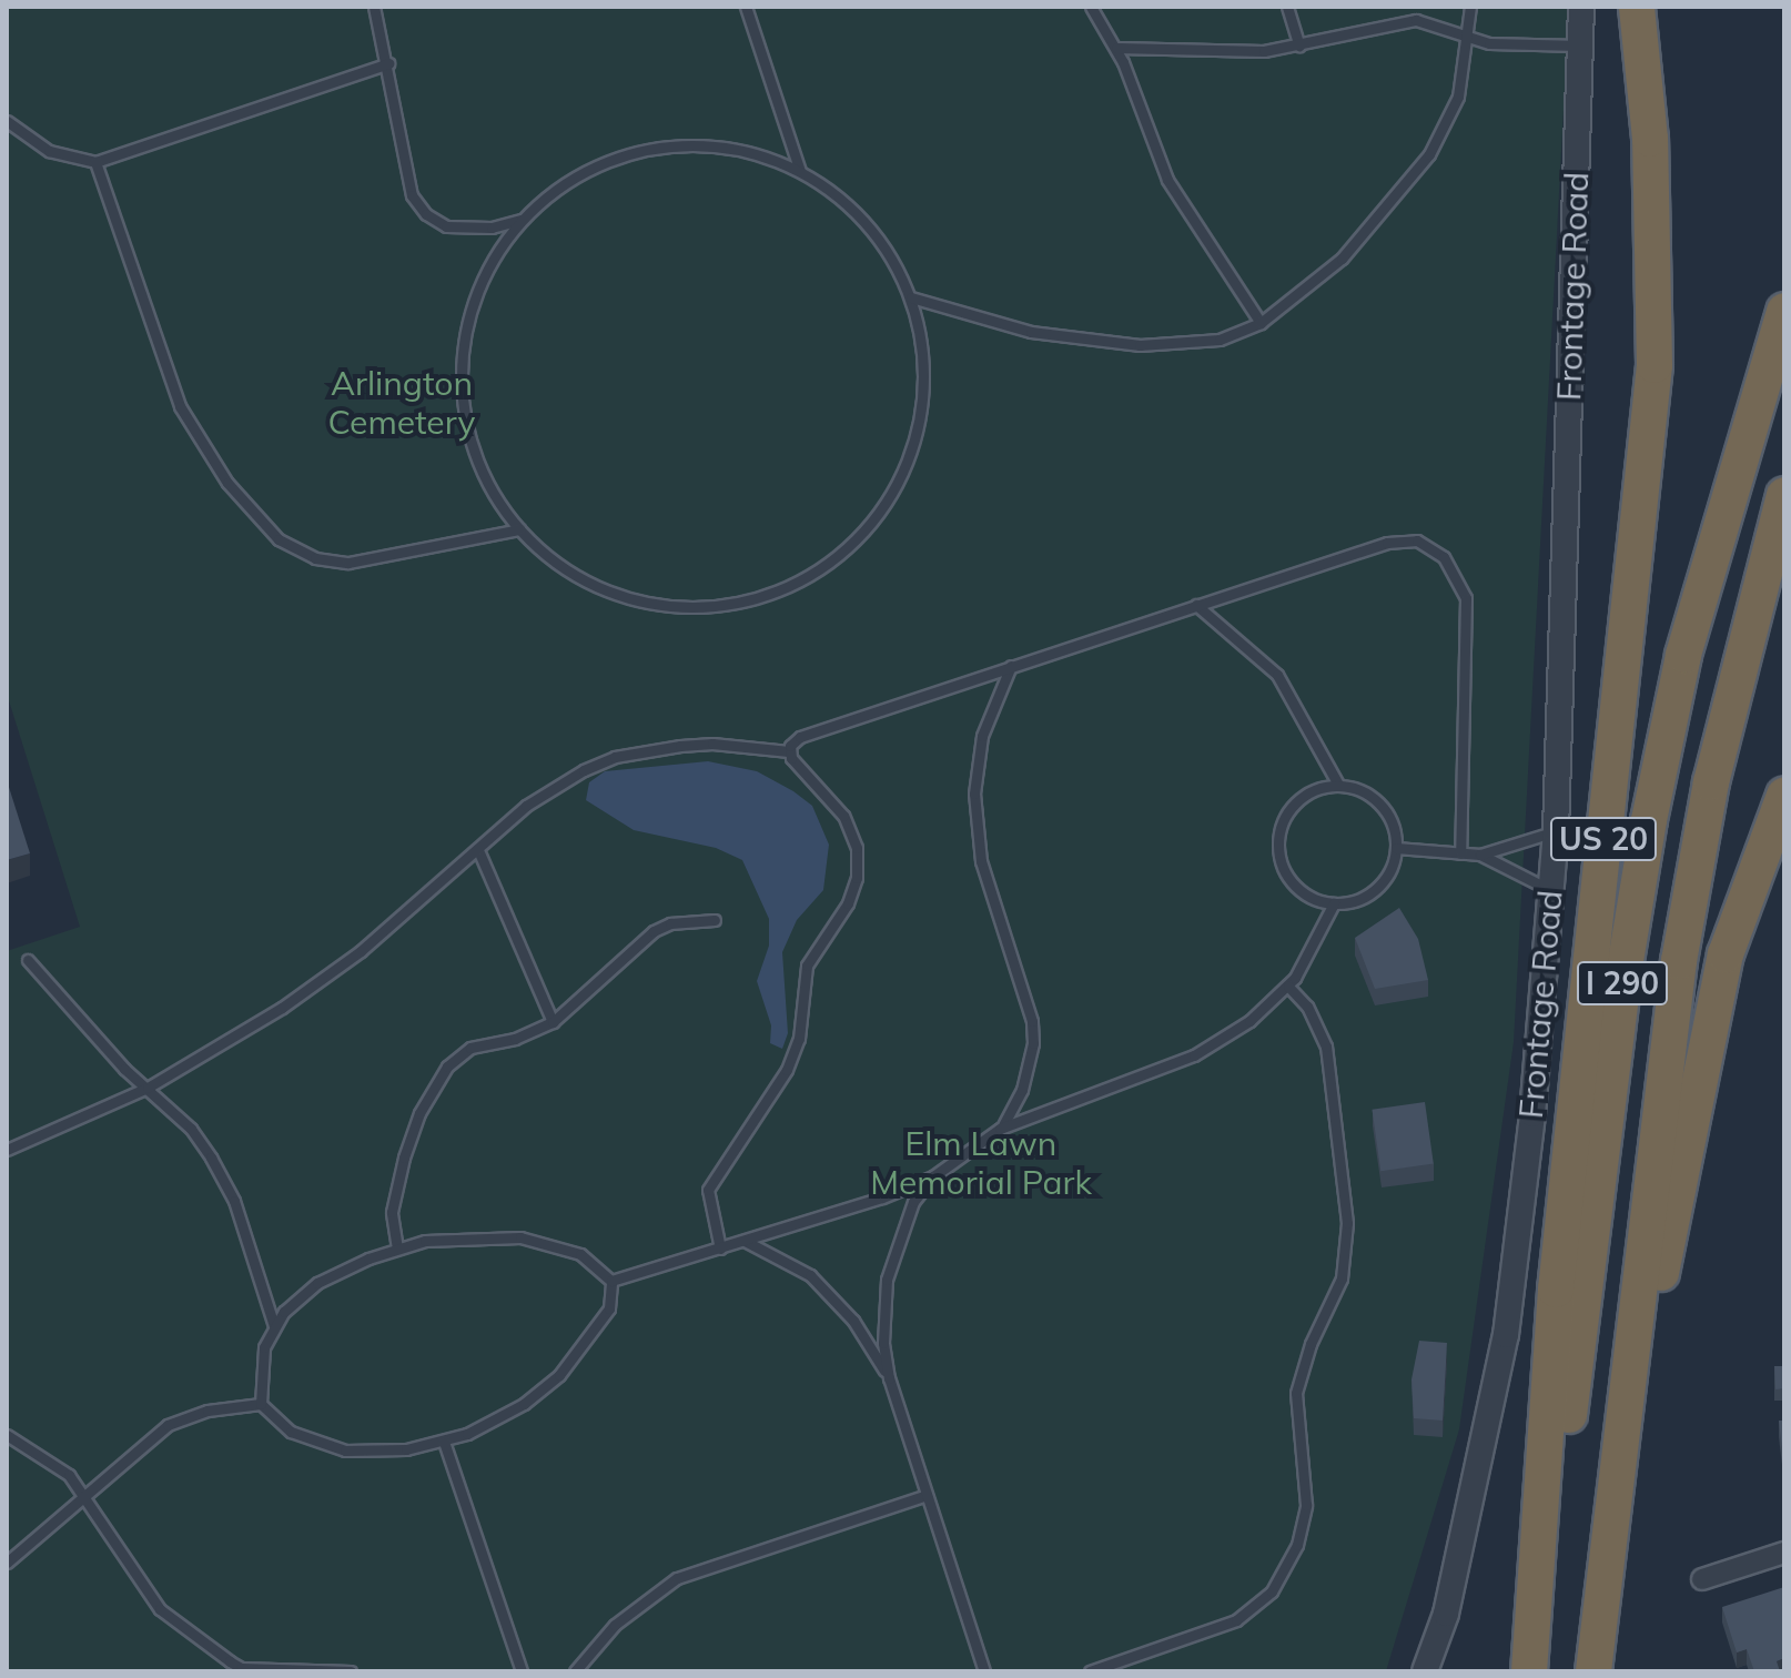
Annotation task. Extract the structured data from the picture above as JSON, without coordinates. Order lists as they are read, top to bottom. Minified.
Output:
{"streets":{"highway":["US 20","I 290"],"street":["Frontage Road"]},"parks":["Arlington Cemetery","Elm Lawn Memorial Park"]}
